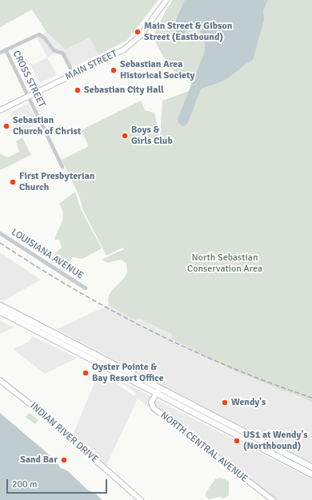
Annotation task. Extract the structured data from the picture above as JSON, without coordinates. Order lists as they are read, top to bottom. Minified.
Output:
{"streets":{"street":["MAIN STREET","CROSS STREET","LOUISIANA AVENUE","INDIAN RIVER DRIVE","NORTH CENTRAL AVENUE"]},"crossings":[["MAIN STREET","CROSS STREET"]],"parks":["North Sebastian Conservation Area"],"places":["Main Street & Gibson Street (Eastbound)","Sebastian Area Historical Society","Sebastian City Hall","Sebastian Church of Christ","Boys & Girls Club","First Presbyterian Church","Oyster Pointe & Bay Resort Office","Wendy's","US1 at Wendy's (Northbound)","Sand Bar"],"scale_bar":"200 m"}
